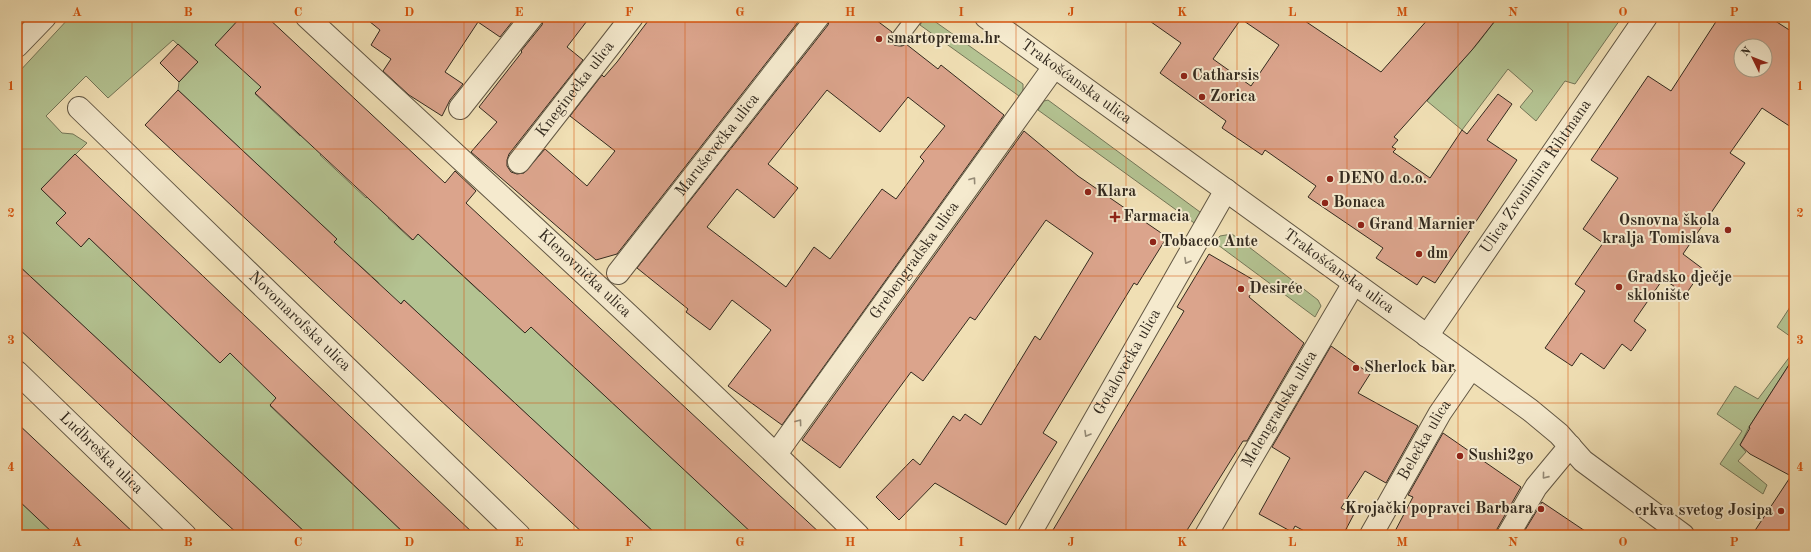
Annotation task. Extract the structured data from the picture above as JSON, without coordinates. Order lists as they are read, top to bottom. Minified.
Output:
{"streets":{"street":["Trakošćanska ulica","Kneginečka ulica","Maruševečka ulica","Ulica Zvonimira Rihtmana","Grebengradska ulica","Klenovnička ulica","Novomarofska ulica","Gotalovečka ulica","Melengradska ulica","Belečka ulica","Ludbreška ulica"]},"crossings":[["Trakošćanska ulica","Ulica Zvonimira Rihtmana"],["Trakošćanska ulica","Grebengradska ulica"],["Trakošćanska ulica","Gotalovečka ulica"],["Trakošćanska ulica","Melengradska ulica"],["Trakošćanska ulica","Belečka ulica"],["Grebengradska ulica","Klenovnička ulica"]],"one_way":["Grebengradska ulica","Gotalovečka ulica"],"places":{"other":["smartoprema.hr","Catharsis","Zorica","DENO d.o.o.","Klara","Bonaca","Grand Marnier","Osnovna škola kralja Tomislava","Tobacco Ante","dm","Gradsko dječje sklonište","Desirée","Sherlock bar","Sushi2go","Krojački popravci Barbara","crkva svetog Josipa"],"health":["Farmacia"]},"north":"top left","grid":{"columns":["A","B","C","D","E","F","G","H","I","J","K","L","M","N","O","P"],"rows":["1","2","3","4"]}}
